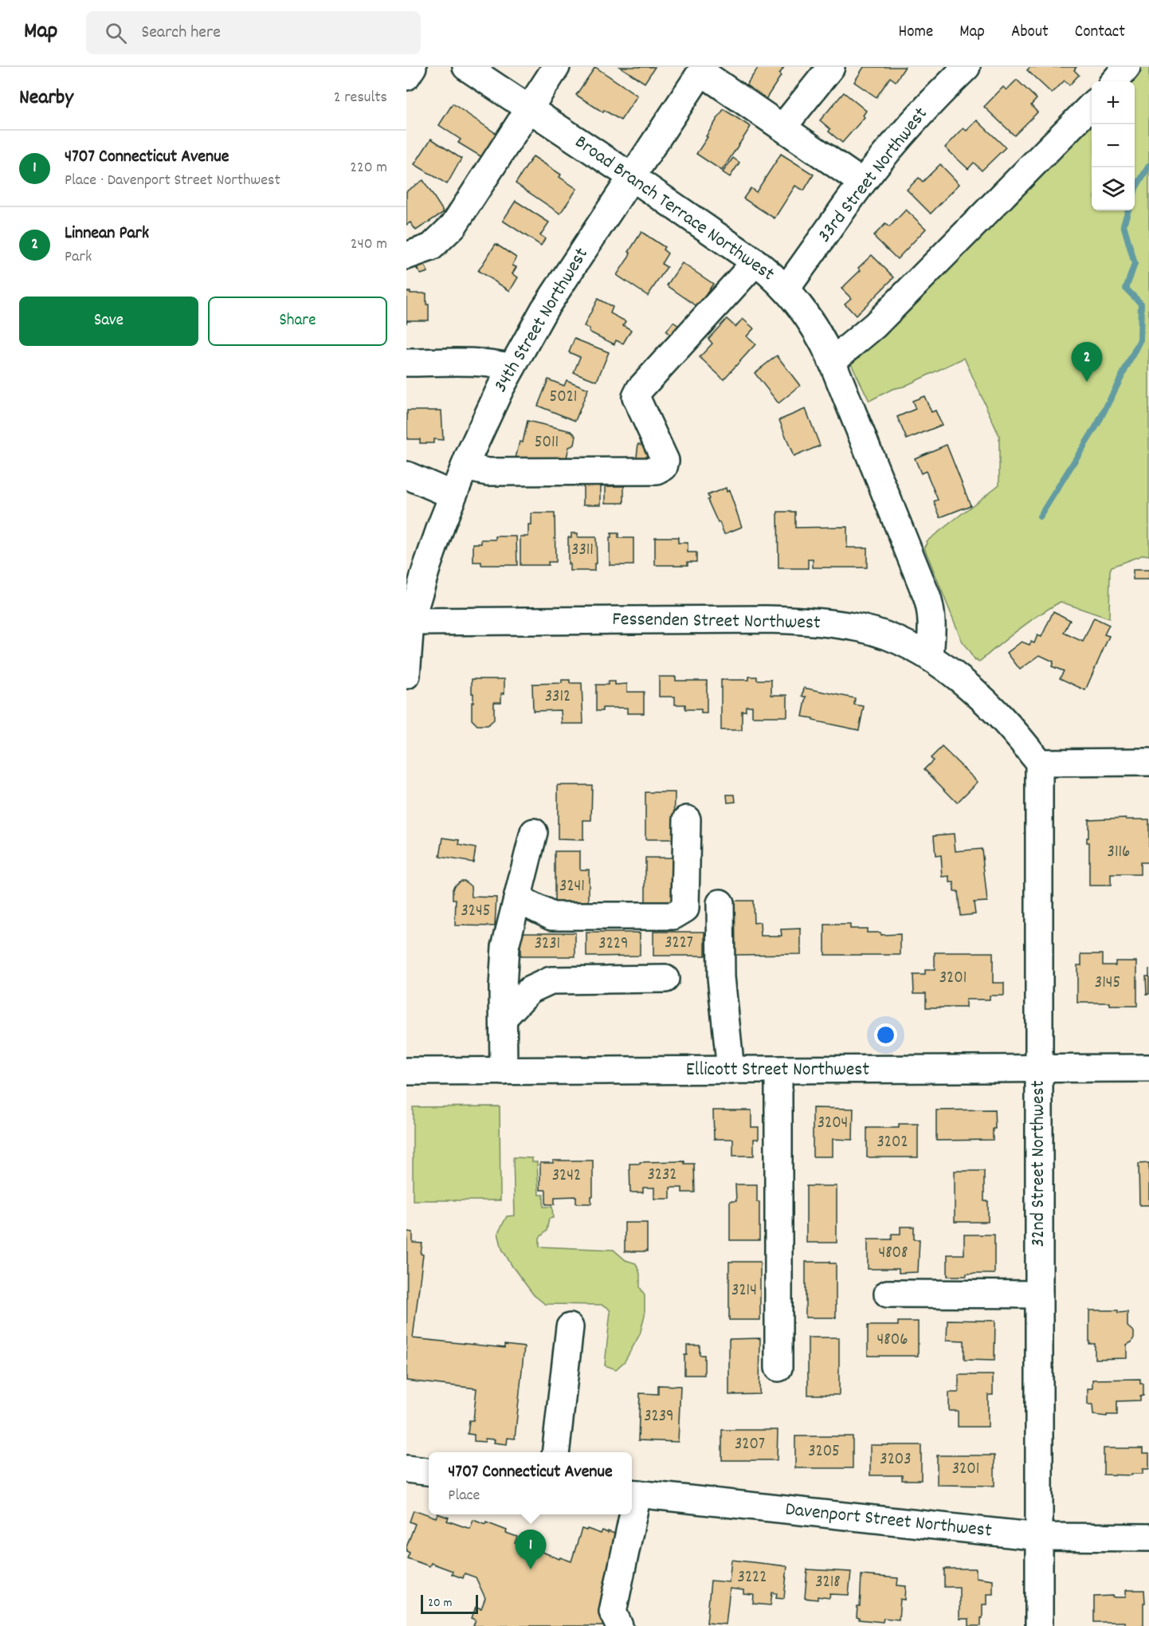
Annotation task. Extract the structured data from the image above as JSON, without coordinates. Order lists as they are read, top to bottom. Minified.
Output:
{"streets":{"street":["33rd Street Northwest","Broad Branch Terrace Northwest","34th Street Northwest","Fessenden Street Northwest","Ellicott Street Northwest","32nd Street Northwest","Davenport Street Northwest"]},"crossings":[["33rd Street Northwest","Broad Branch Terrace Northwest"],["Broad Branch Terrace Northwest","34th Street Northwest"],["Broad Branch Terrace Northwest","Fessenden Street Northwest"],["34th Street Northwest","Fessenden Street Northwest"],["Fessenden Street Northwest","32nd Street Northwest"],["Ellicott Street Northwest","32nd Street Northwest"],["32nd Street Northwest","Davenport Street Northwest"]],"house_numbers":["5021","5011","3311","3312","3116","3241","3245","3227","3231","3229","3201","3145","3204","3202","3232","3242","4808","3214","4806","3239","3207","3205","3203","3201","3222","3218"],"scale_bar":"20 m","page":{"header":"Map","search":"Search here","nav":["Home","Map","About","Contact"],"heading":["Nearby","2 results"],"map_buttons":["+","−"],"list":[{"mark":"1","name":"4707 Connecticut Avenue","note":"Place · Davenport Street Northwest","value":"220 m"},{"mark":"2","name":"Linnean Park","note":"Park","value":"240 m"}],"buttons":["Save","Share"],"pins":["2","1"],"popup":["4707 Connecticut Avenue","Place"],"scale":"20 m"}}
